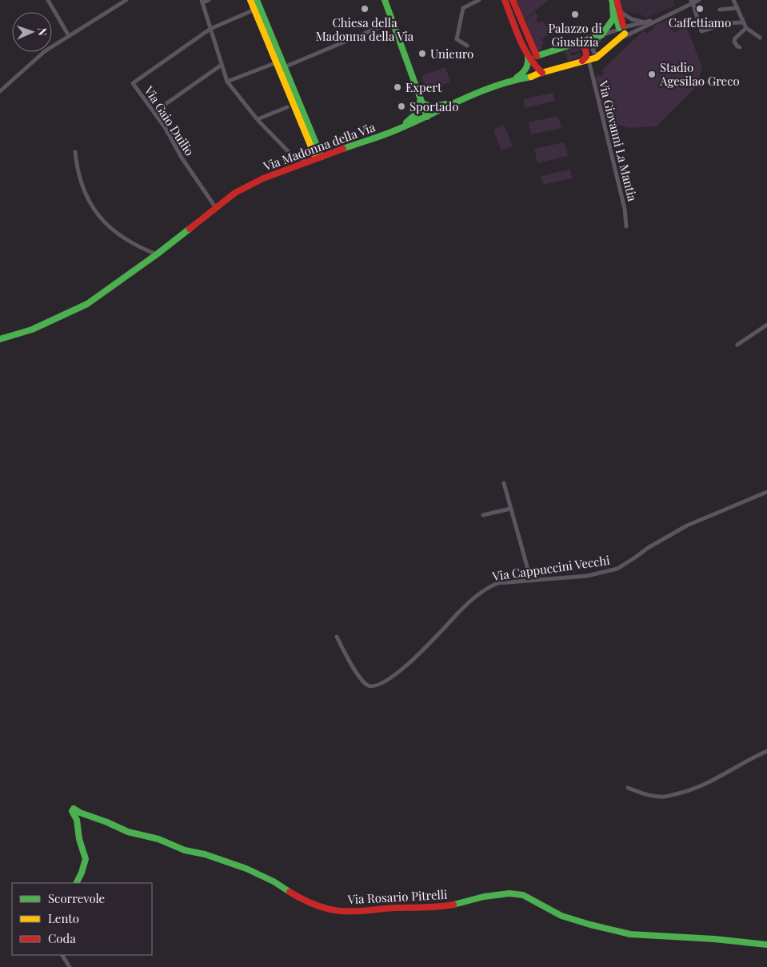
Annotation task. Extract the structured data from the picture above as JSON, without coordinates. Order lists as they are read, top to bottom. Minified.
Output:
{"streets":{"street":["Via Gaio Duilio","Via Giovanni La Mantia","Via Madonna della Via","Via Cappuccini Vecchi","Via Rosario Pitrelli"]},"crossings":[["Via Gaio Duilio","Via Madonna della Via"],["Via Giovanni La Mantia","Via Madonna della Via"]],"places":["Chiesa della Madonna della Via","Caffettiamo","Palazzo di Giustizia","Unieuro","Stadio Agesilao Greco","Expert","Sportado"],"legend":["Scorrevole","Lento","Coda"],"north":"right"}
